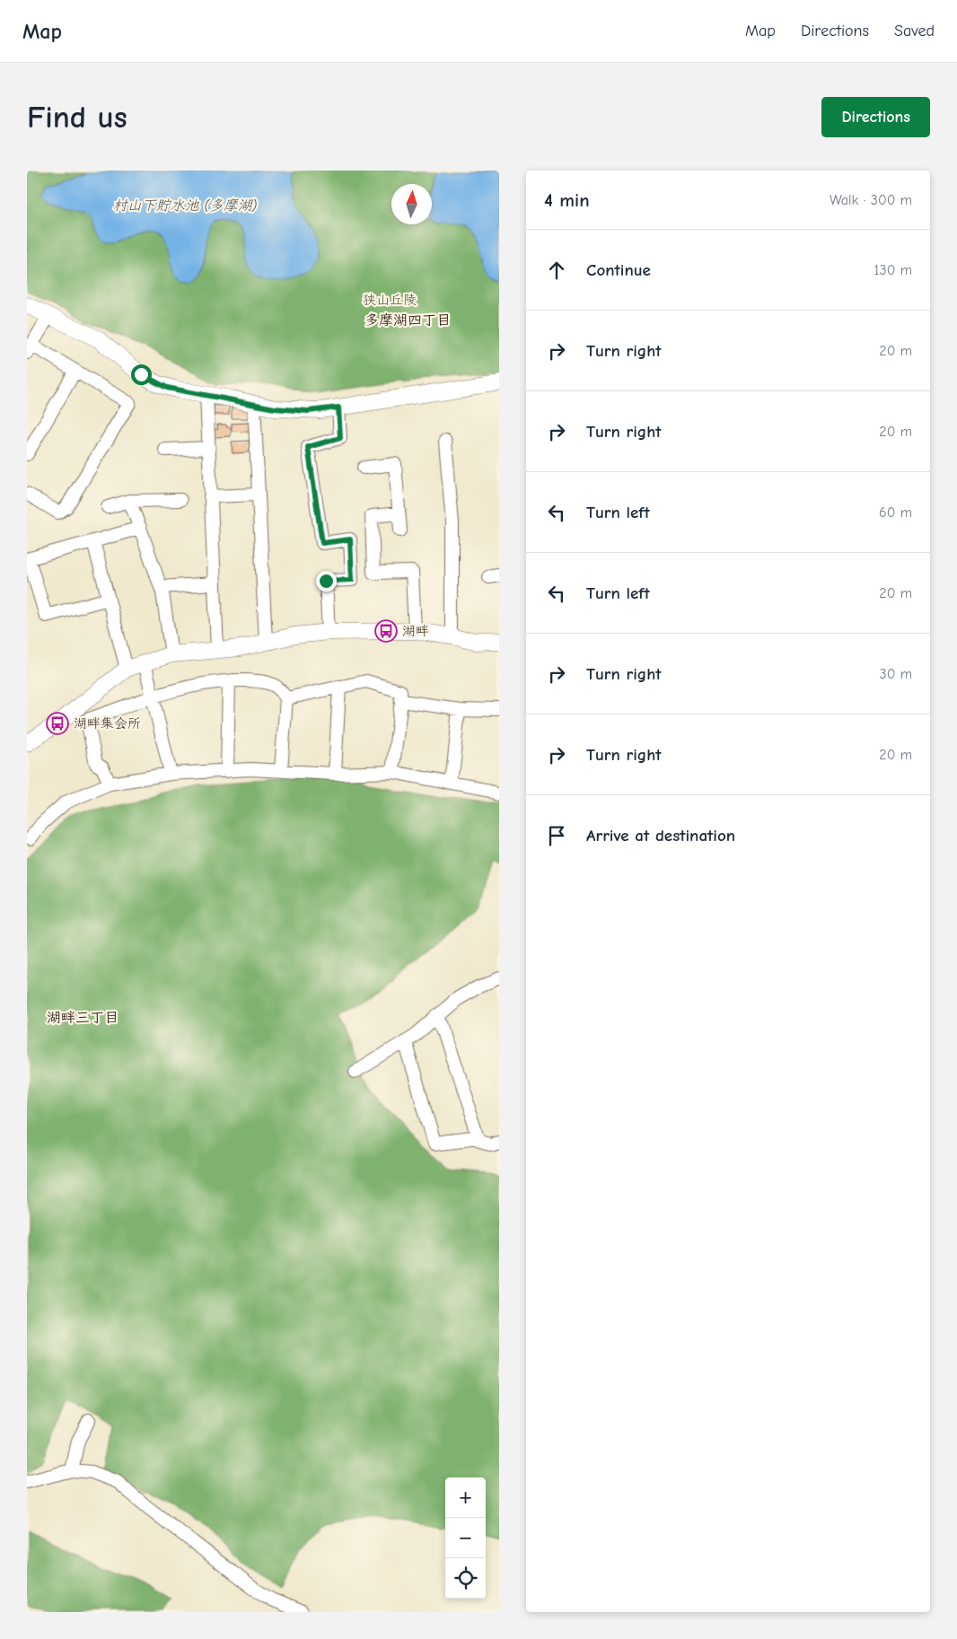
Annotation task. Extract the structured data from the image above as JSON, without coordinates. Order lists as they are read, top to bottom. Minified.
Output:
{"districts":["多摩湖四丁目","湖畔三丁目"],"water":["村山下貯水池 (多摩湖)"],"parks":["狭山丘陵"],"places":{"bus stop":["湖畔","湖畔集会所"]},"north":"top","page":{"header":"Map","nav":["Map","Directions","Saved"],"buttons":"Directions","title":"Find us","heading":["4 min","Walk · 300 m"],"list":[["Continue","130 m"],["Turn right","20 m"],["Turn right","20 m"],["Turn left","60 m"],["Turn left","20 m"],["Turn right","30 m"],["Turn right","20 m"],"Arrive at destination"],"map_buttons":["+","−"]}}
